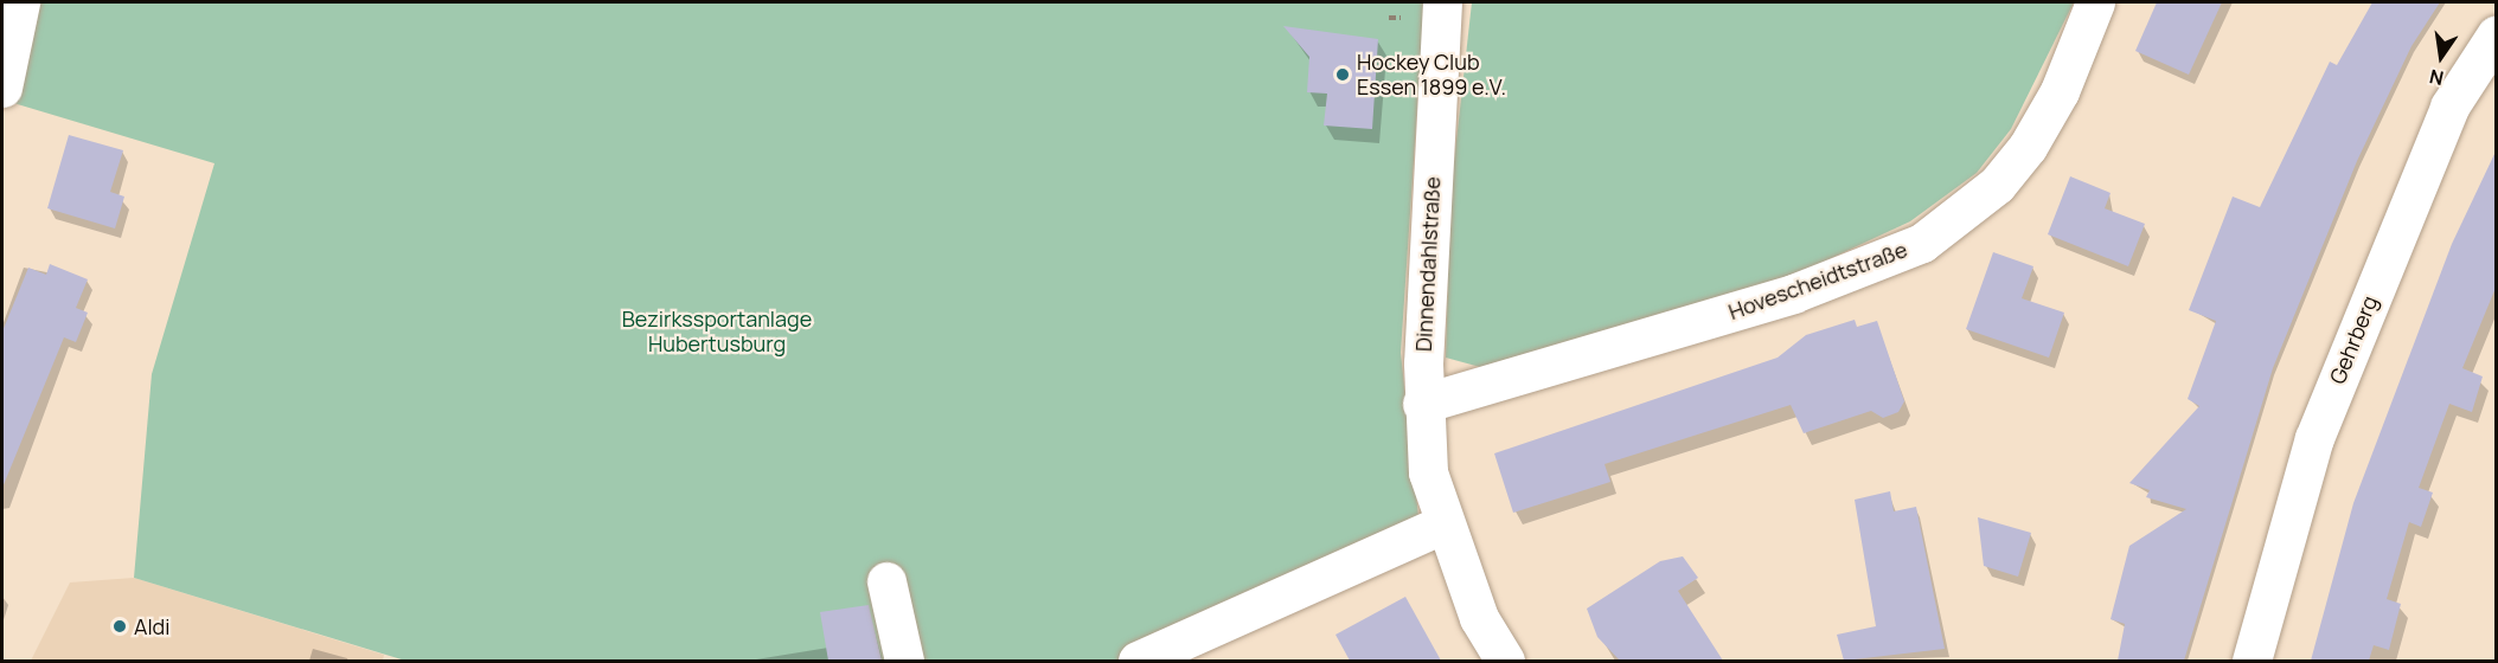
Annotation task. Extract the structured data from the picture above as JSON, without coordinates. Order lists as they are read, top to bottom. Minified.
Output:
{"streets":{"street":["Dinnendahlstraße","Hovescheidtstraße","Gehrberg"]},"crossings":[["Dinnendahlstraße","Hovescheidtstraße"]],"parks":["Bezirkssportanlage Hubertusburg"],"places":["Hockey Club Essen 1899 e.V.","Aldi"],"north":"bottom"}
